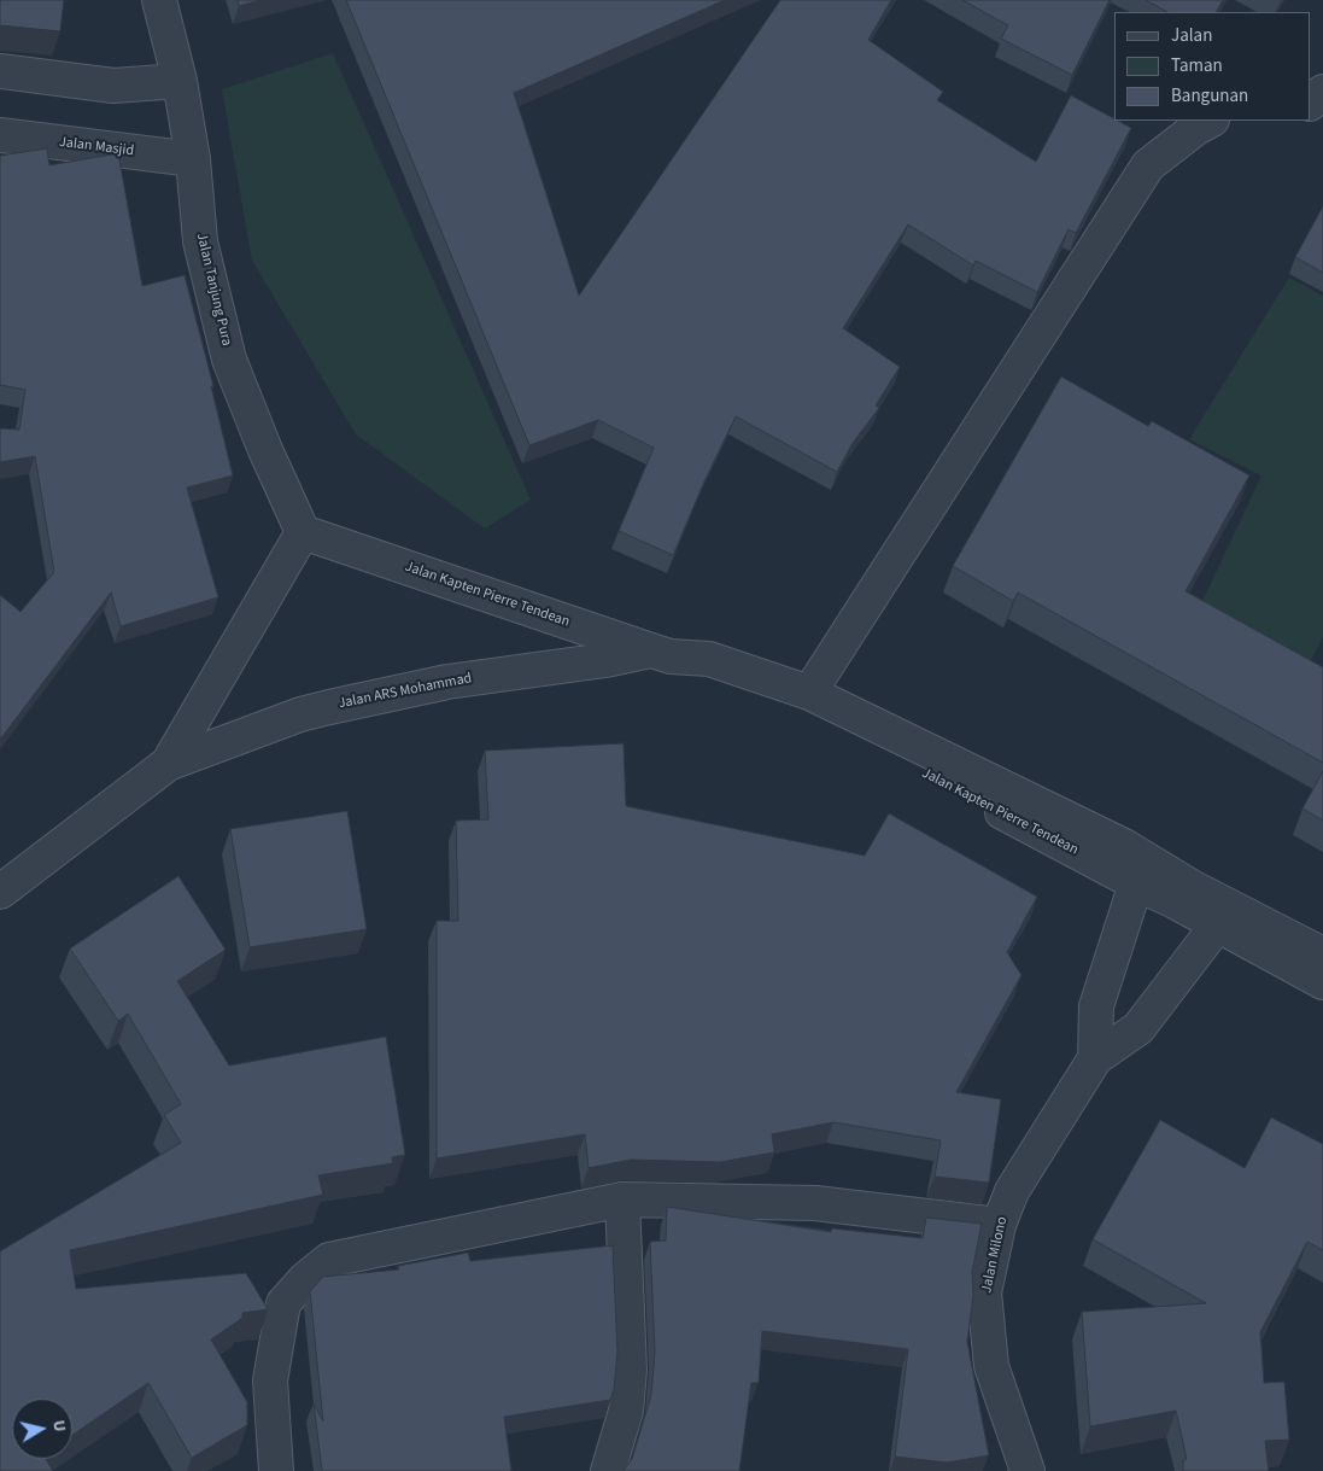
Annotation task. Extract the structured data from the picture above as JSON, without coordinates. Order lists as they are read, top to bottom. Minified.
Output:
{"streets":{"street":["Jalan Masjid","Jalan Tanjung Pura","Jalan Kapten Pierre Tendean","Jalan ARS Mohammad","Jalan Milono"]},"crossings":[["Jalan Masjid","Jalan Tanjung Pura"],["Jalan Tanjung Pura","Jalan Kapten Pierre Tendean"],["Jalan Tanjung Pura","Jalan ARS Mohammad"],["Jalan Kapten Pierre Tendean","Jalan ARS Mohammad"]],"legend":["Jalan","Taman","Bangunan"],"north":"right"}
